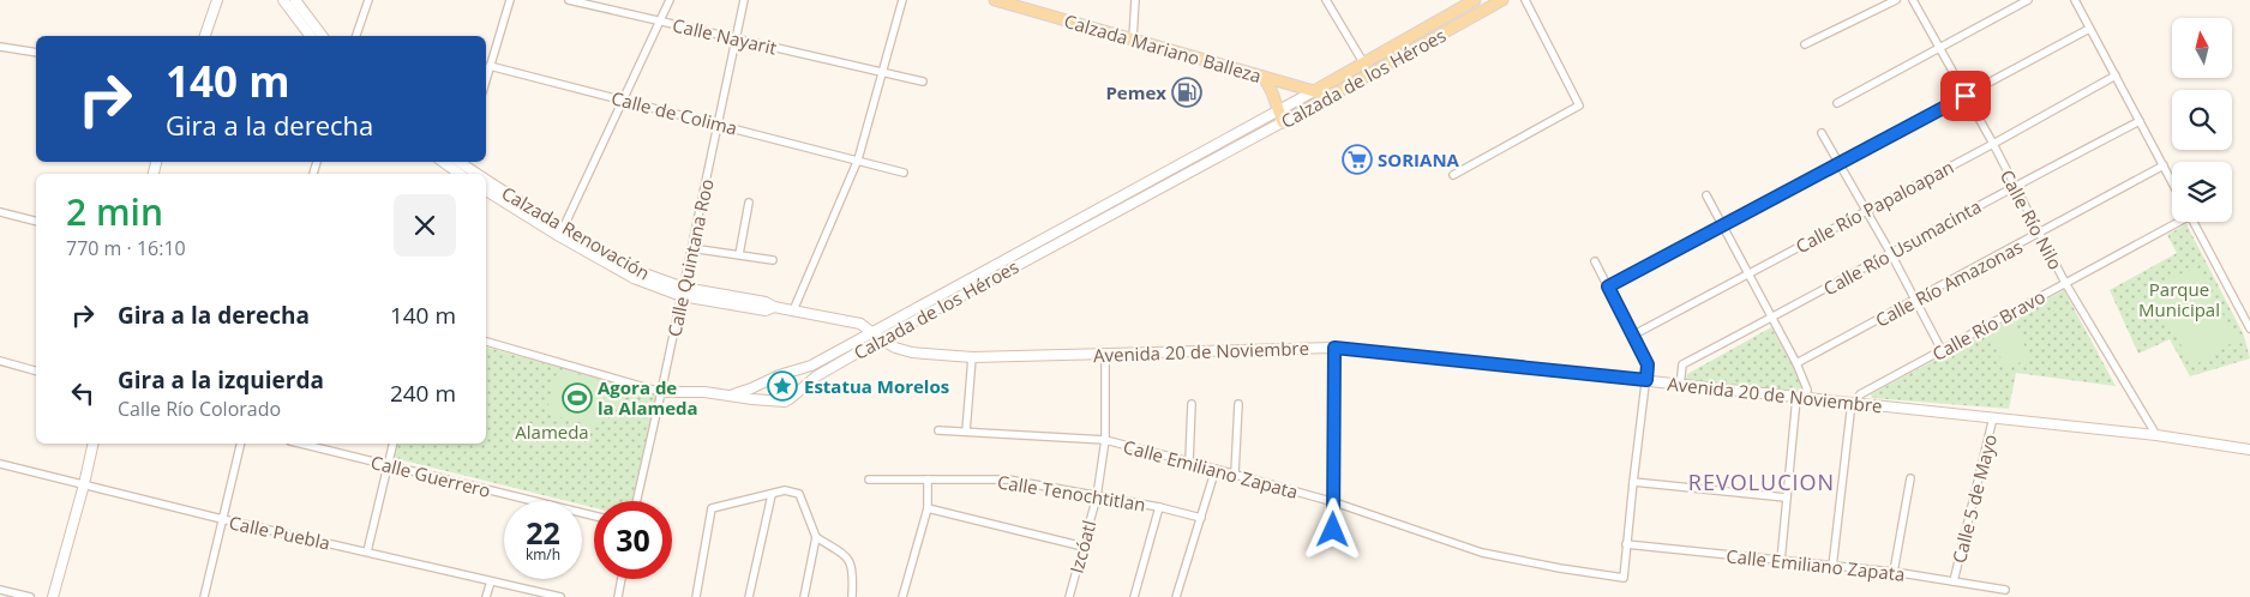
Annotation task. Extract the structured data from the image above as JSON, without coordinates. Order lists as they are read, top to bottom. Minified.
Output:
{"streets":{"main road":["Calzada Mariano Balleza","Calzada de los Héroes"],"street":["Calle Nayarit","Calle de Colima","Calle Río Papaloapan","Calle Río Nilo","Calzada Renovación","Calle Río Usumacinta","Calle Quintana Roo","Calle Río Amazonas","Calle Río Bravo","Avenida 20 de Noviembre","Calle Emiliano Zapata","Calle Guerrero","Calle Tenochtitlan","Calle 5 de Mayo","Calle Puebla","Izcóatl"]},"crossings":[["Calle Nayarit","Calle Quintana Roo"],["Calzada Mariano Balleza","Calzada de los Héroes"],["Calzada de los Héroes","Calzada Renovación"],["Calzada de los Héroes","Avenida 20 de Noviembre"],["Calle de Colima","Calle Quintana Roo"],["Calle Río Papaloapan","Calle Río Nilo"],["Calle Río Nilo","Calle Río Usumacinta"],["Calle Río Nilo","Calle Río Amazonas"],["Calle Río Nilo","Calle Río Bravo"],["Calle Río Nilo","Avenida 20 de Noviembre"],["Calzada Renovación","Calle Quintana Roo"],["Calzada Renovación","Avenida 20 de Noviembre"],["Calle Río Usumacinta","Avenida 20 de Noviembre"],["Calle Río Bravo","Avenida 20 de Noviembre"],["Avenida 20 de Noviembre","Calle 5 de Mayo"],["Avenida 20 de Noviembre","Izcóatl"],["Calle Emiliano Zapata","Calle 5 de Mayo"],["Calle Emiliano Zapata","Izcóatl"],["Calle Tenochtitlan","Izcóatl"]],"districts":["REVOLUCION"],"parks":["Parque Municipal","Alameda"],"places":{"fuel station":["Pemex"],"supermarket":["SORIANA"],"place":["Estatua Morelos"],"sports":["Agora de la Alameda"]},"north":"top","page":{"turn":["140 m","Gira a la derecha"],"heading":["2 min","770 m · 16:10"],"list":[{"name":"Gira a la derecha","value":"140 m"},{"name":"Gira a la izquierda","note":"Calle Río Colorado","value":"240 m"}],"speed":"22 km/h","limit":"30"}}
